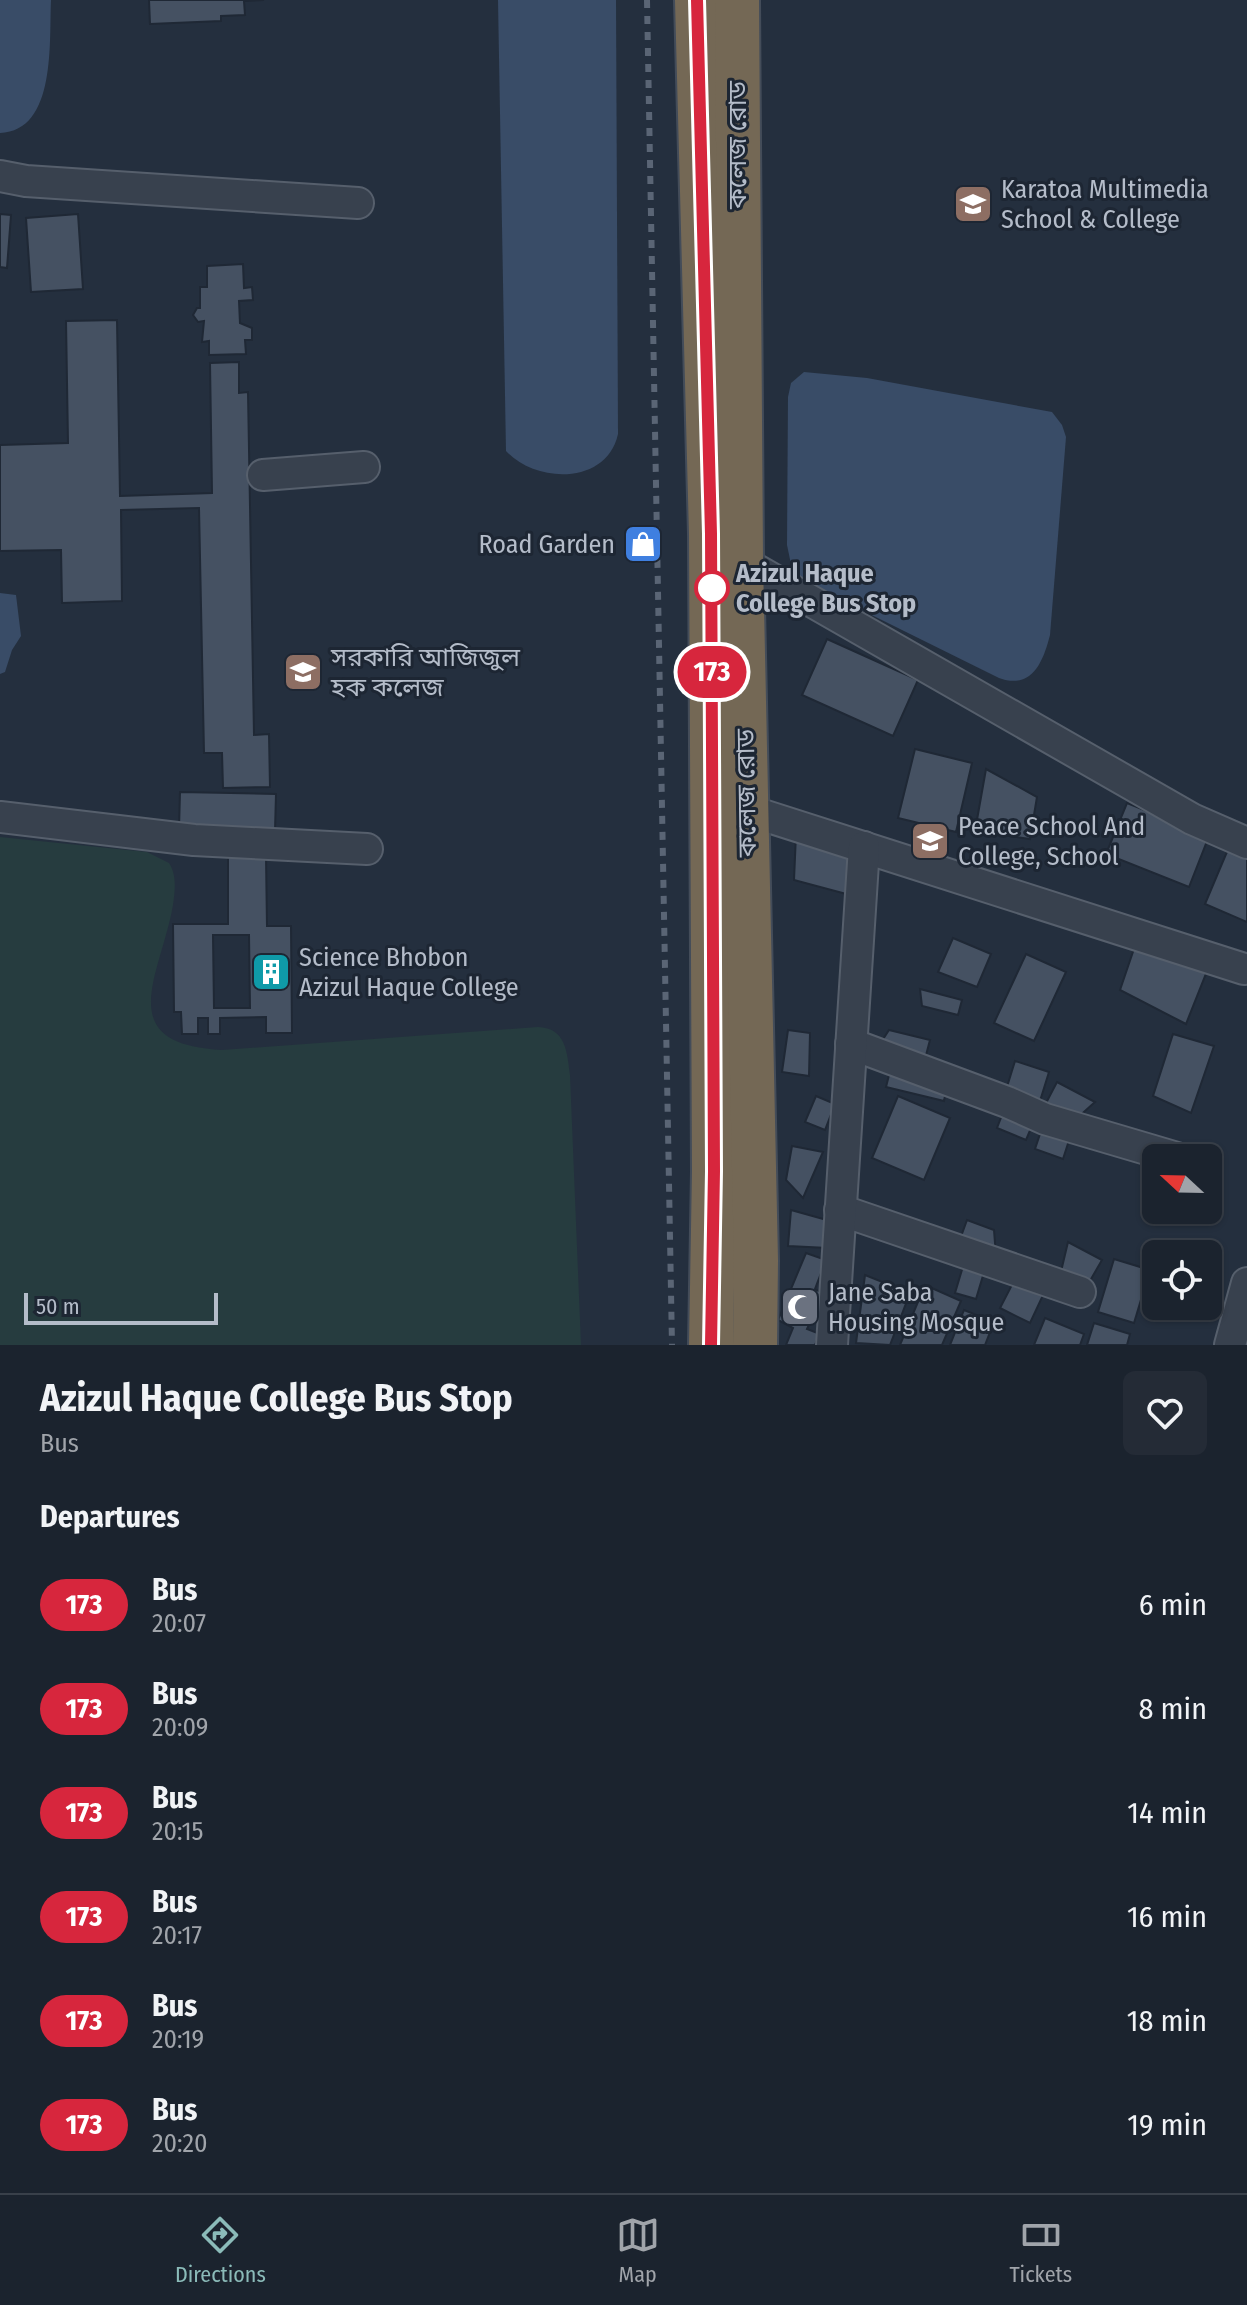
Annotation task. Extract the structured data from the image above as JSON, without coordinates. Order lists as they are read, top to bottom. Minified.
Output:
{"streets":{"highway":["কলেজ রোড"]},"places":{"school or university":["Karatoa Multimedia School & College","সরকারি আজিজুল হক কলেজ","Peace School And College, School"],"shop":["Road Garden"],"other":["Azizul Haque College Bus Stop"],"building":["Science Bhobon Azizul Haque College"],"mosque":["Jane Saba Housing Mosque"]},"lines":["bus line 173"],"scale_bar":"50 m","north":"left","page":{"on_map":"173","scale":"50 m","heading":[["Azizul Haque College Bus Stop","Bus"],"Departures"],"list":[{"mark":"173","name":"Bus","note":"20:07","value":"6 min"},{"mark":"173","name":"Bus","note":"20:09","value":"8 min"},{"mark":"173","name":"Bus","note":"20:15","value":"14 min"},{"mark":"173","name":"Bus","note":"20:17","value":"16 min"},{"mark":"173","name":"Bus","note":"20:19","value":"18 min"},{"mark":"173","name":"Bus","note":"20:20","value":"19 min"}],"tabs":["Directions","Map","Tickets"]}}
